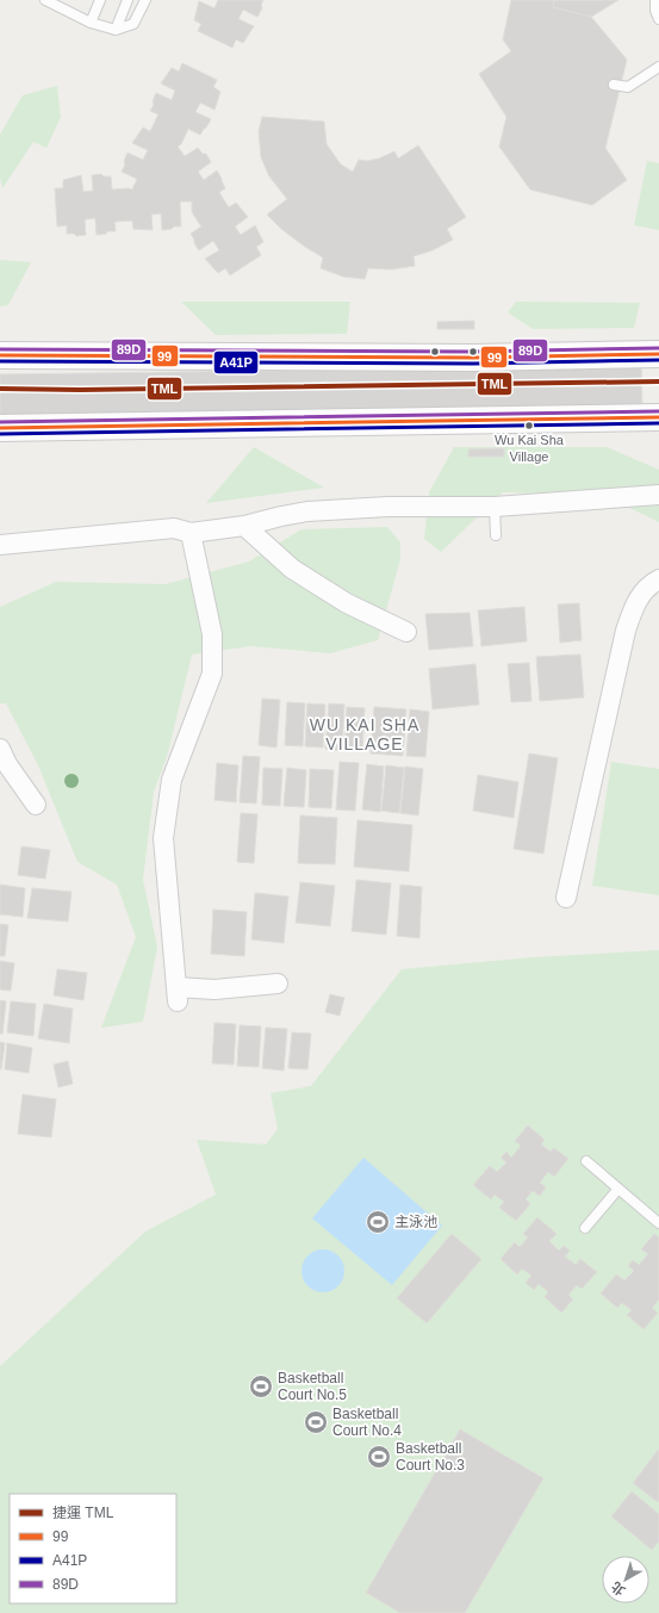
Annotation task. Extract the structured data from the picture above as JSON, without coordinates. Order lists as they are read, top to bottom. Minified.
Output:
{"districts":["WU KAI SHA VILLAGE"],"places":{"other":["Wu Kai Sha Village"],"sports":["主泳池","Basketball Court No.5","Basketball Court No.4","Basketball Court No.3"]},"lines":["transit line 89D","transit line 99","transit line A41P","metro line TML"],"legend":["捷運 TML","99","A41P","89D"],"north":"bottom left"}
